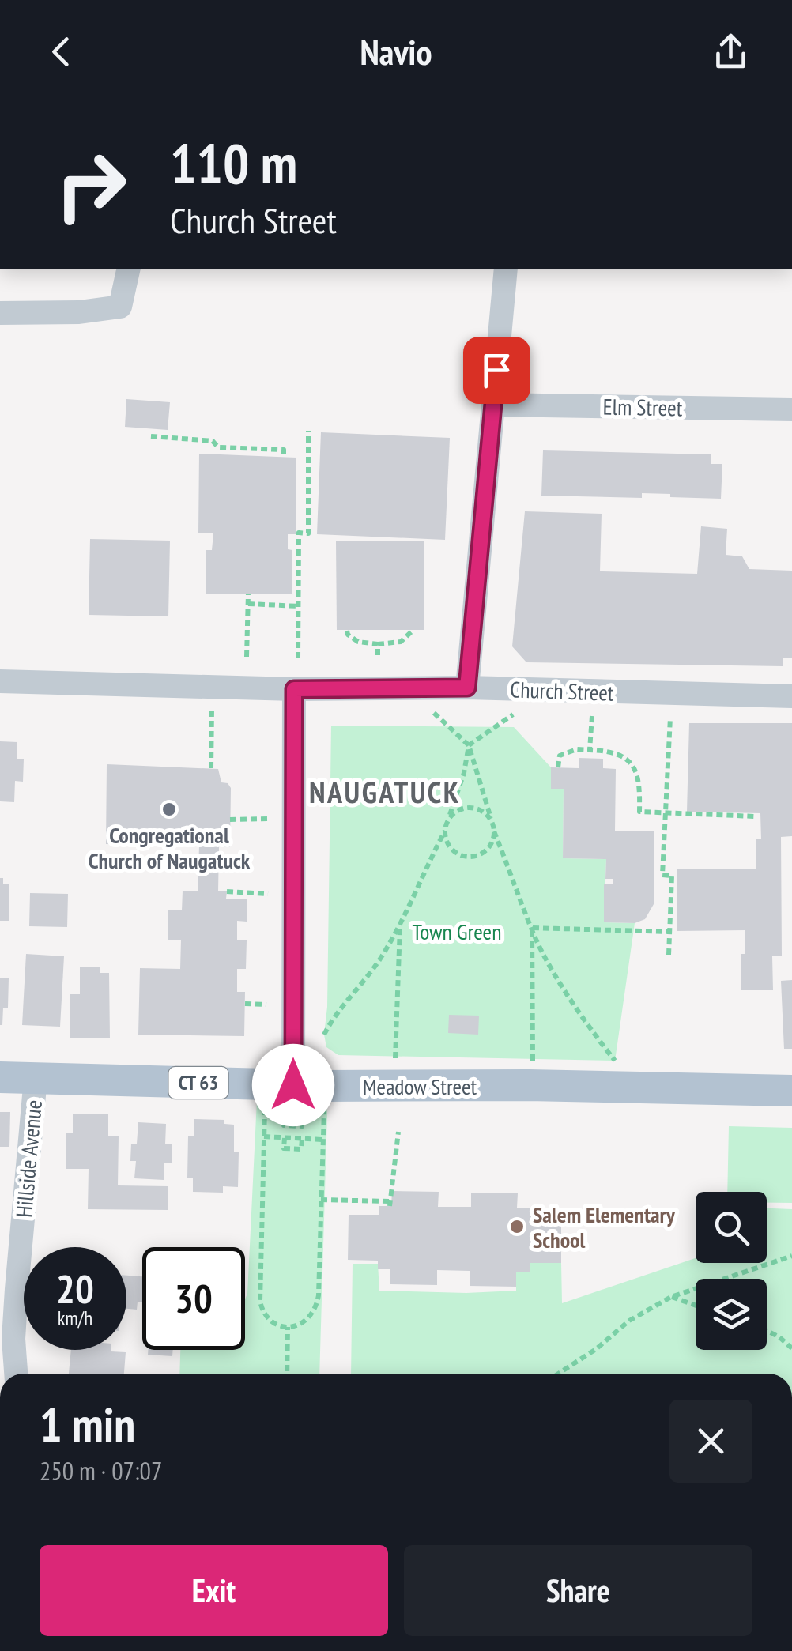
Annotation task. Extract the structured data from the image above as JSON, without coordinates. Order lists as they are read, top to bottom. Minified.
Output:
{"streets":{"main road":["CT 63","Meadow Street"],"street":["Elm Street","Church Street","Hillside Avenue"]},"crossings":[["Meadow Street","Hillside Avenue"]],"districts":["NAUGATUCK"],"parks":["Town Green"],"places":["Congregational Church of Naugatuck","Salem Elementary School"],"page":{"header":"Navio","turn":["110 m","Church Street"],"speed":"20 km/h","limit":"30","heading":["1 min","250 m · 07:07"],"buttons":["Exit","Share"]}}
